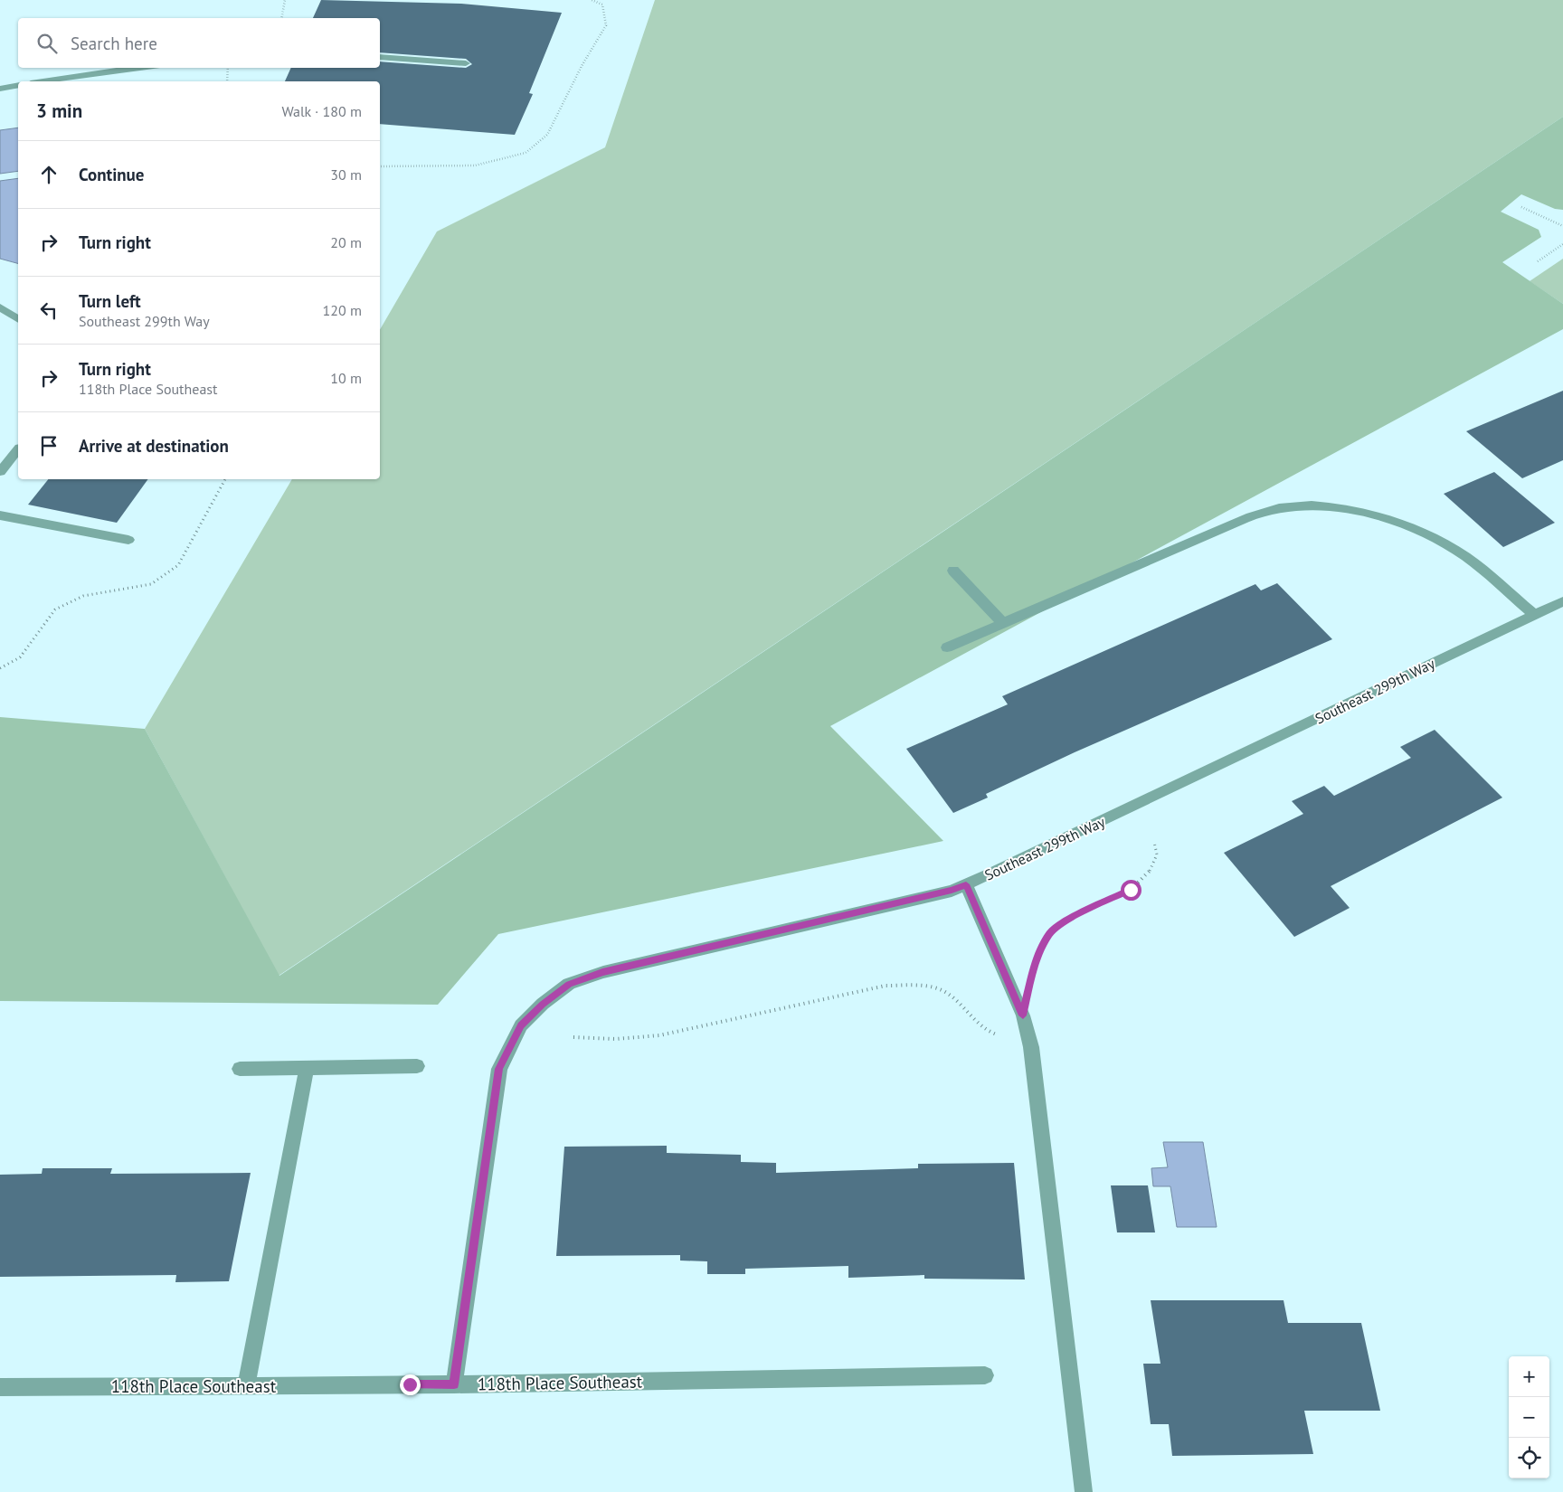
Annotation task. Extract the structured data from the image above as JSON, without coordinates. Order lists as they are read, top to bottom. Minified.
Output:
{"streets":{"street":["Southeast 299th Way","118th Place Southeast"]},"crossings":[["Southeast 299th Way","118th Place Southeast"]],"page":{"search":"Search here","heading":["3 min","Walk · 180 m"],"list":[["Continue","30 m"],["Turn right","20 m"],["Turn left","Southeast 299th Way","120 m"],["Turn right","118th Place Southeast","10 m"],"Arrive at destination"],"map_buttons":["+","−"]}}
